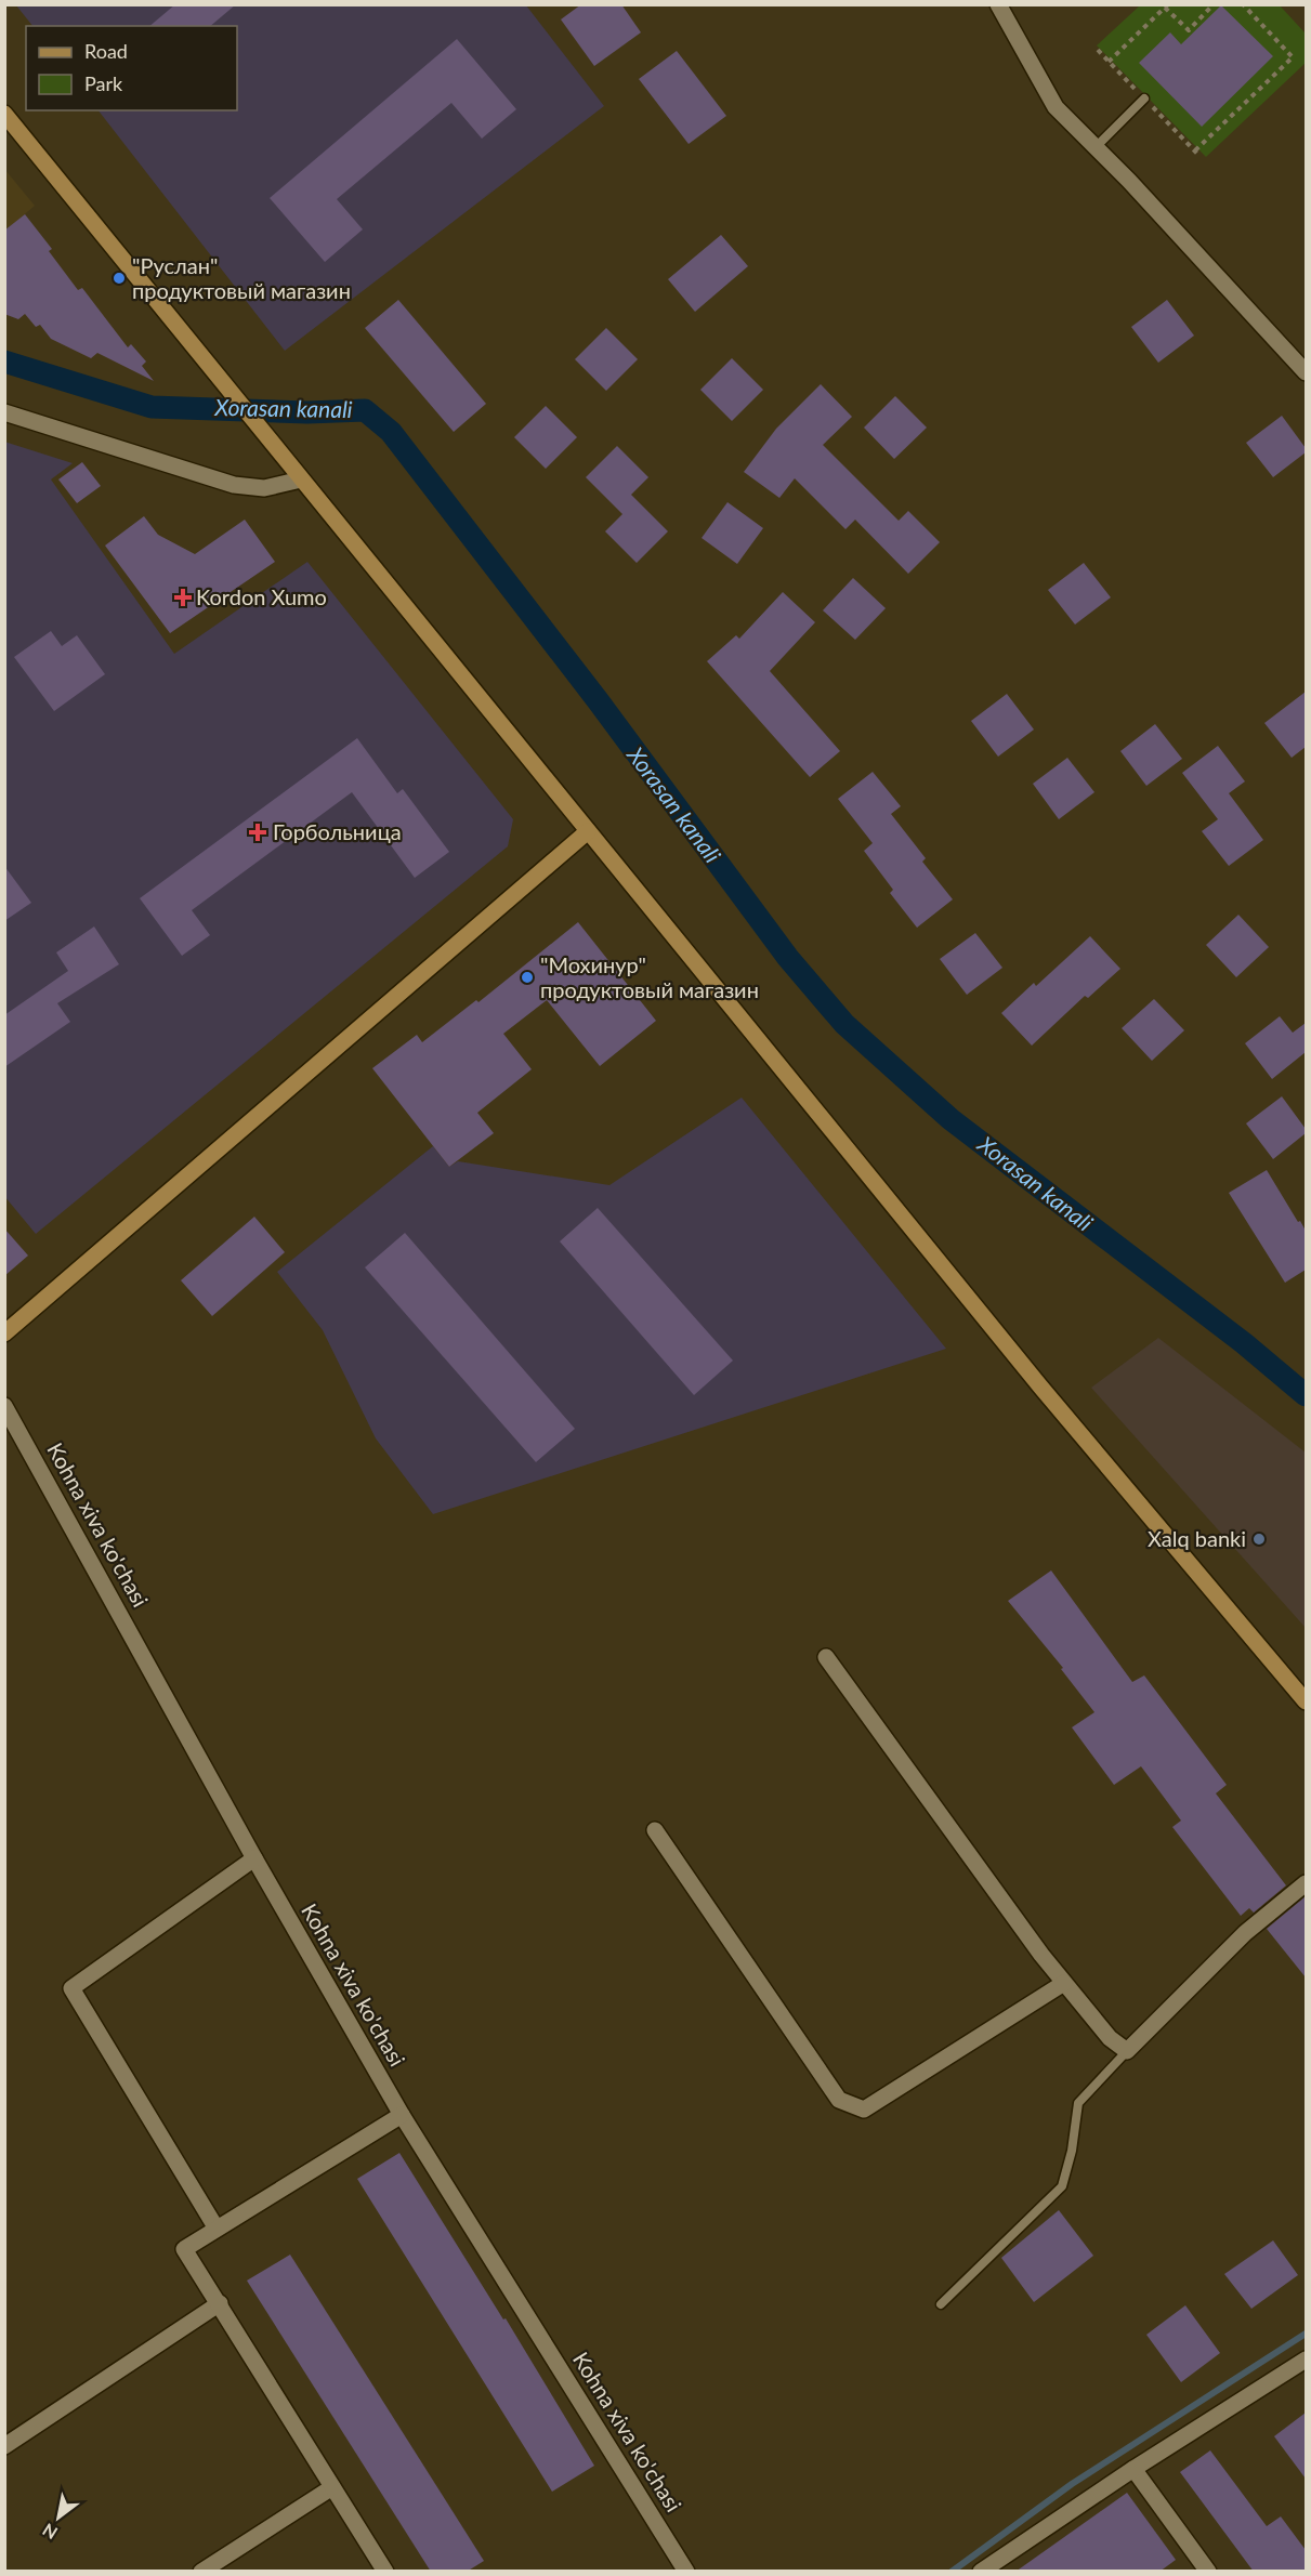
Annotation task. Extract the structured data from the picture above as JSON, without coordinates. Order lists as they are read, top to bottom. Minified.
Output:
{"streets":{"street":["Kohna xiva ko'chasi"]},"water":["Xorasan kanali"],"places":{"other":["\"Руслан\" продуктовый магазин","\"Мохинур\" продуктовый магазин","Xalq banki"],"health":["Kordon Xumo","Горбольница"]},"legend":["Road","Park"],"north":"bottom left"}
